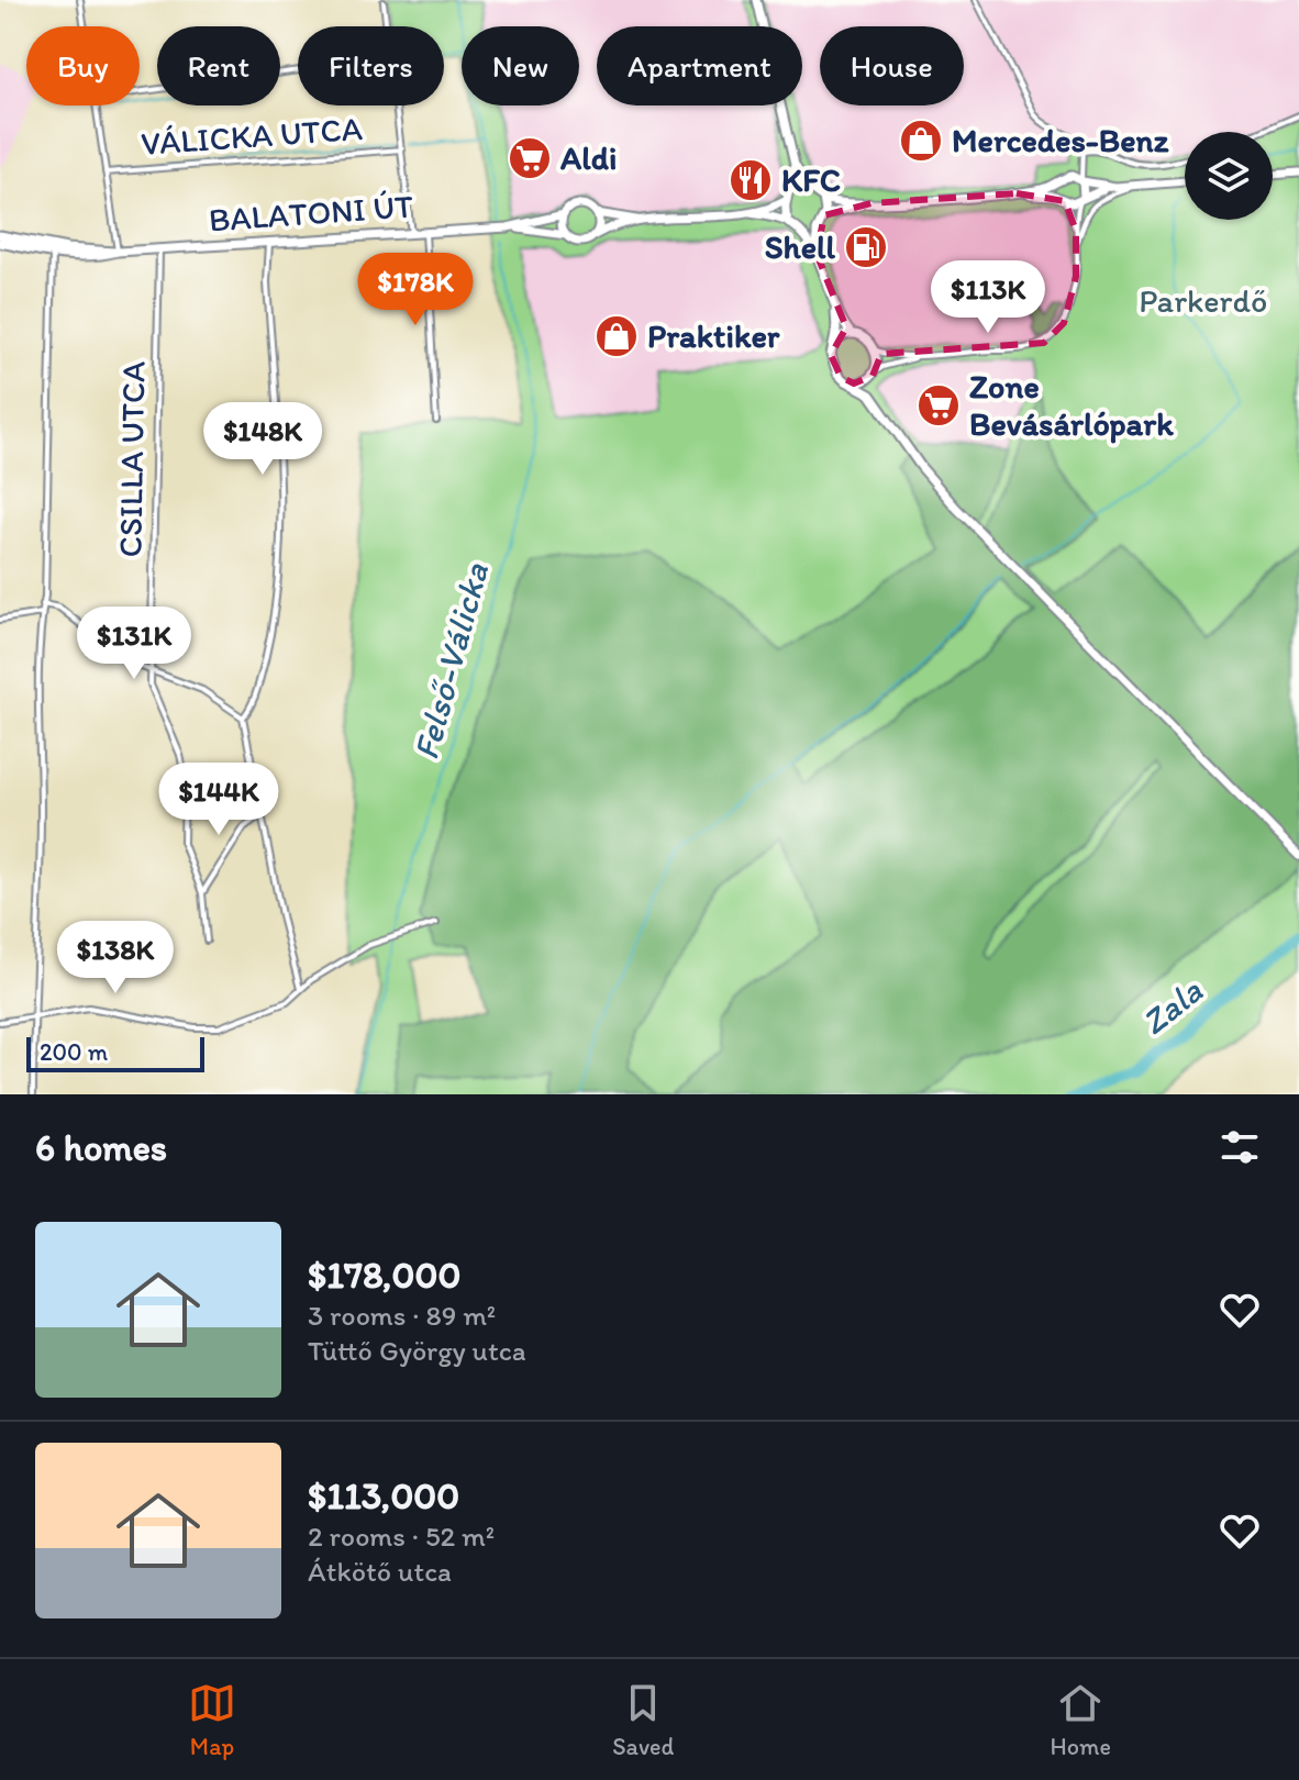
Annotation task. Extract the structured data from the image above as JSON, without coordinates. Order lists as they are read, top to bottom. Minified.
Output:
{"streets":{"main road":["BALATONI ÚT"],"street":["VÁLICKA UTCA","CSILLA UTCA"]},"crossings":[["BALATONI ÚT","CSILLA UTCA"]],"water":["Felső-Válicka","Zala"],"parks":["Parkerdő"],"places":{"shop":["Mercedes-Benz","Praktiker"],"supermarket":["Aldi","Zone Bevásárlópark"],"restaurant":["KFC"],"fuel station":["Shell"]},"scale_bar":"200 m","page":{"chip":["Buy","Rent","Filters","New","Apartment","House"],"price":["$178K","$113K","$148K","$131K","$144K","$138K"],"scale":"200 m","heading":"6 homes","list":[{"name":"$178,000","note":"3 rooms · 89 m² · Tüttő György utca"},{"name":"$113,000","note":"2 rooms · 52 m² · Átkötő utca"}],"tabs":["Map","Saved","Home"]}}
